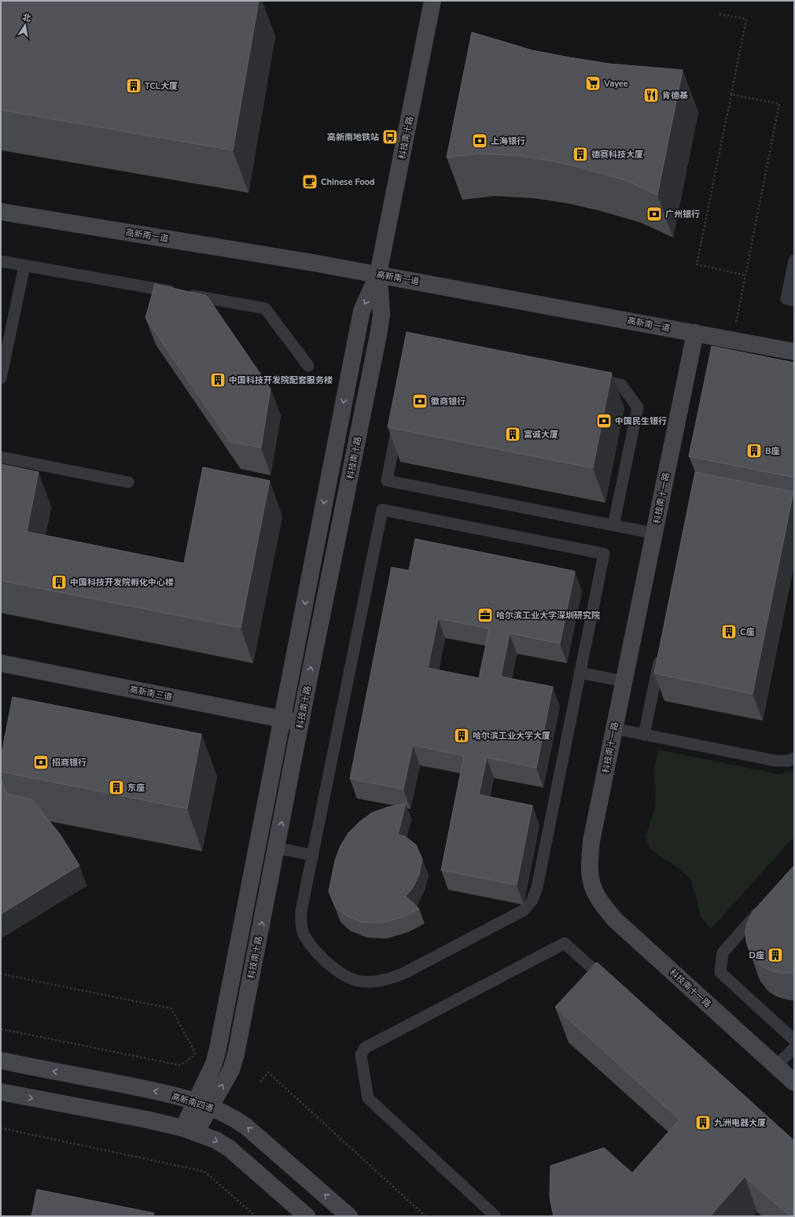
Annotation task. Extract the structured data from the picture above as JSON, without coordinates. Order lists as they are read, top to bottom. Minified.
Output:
{"streets":{"street":["科技南十路","高新南一道","科技南十一路","高新南三道","高新南四道"]},"crossings":[["科技南十路","高新南一道"],["科技南十路","高新南三道"],["科技南十路","高新南四道"],["高新南一道","科技南十一路"]],"places":{"supermarket":["Vayee"],"building":["TCL大厦","德赛科技大厦","中国科技开发院配套服务楼","富诚大厦","B座","中国科技开发院孵化中心楼","C座","哈尔滨工业大学大厦","东座","D座","九洲电器大厦"],"restaurant":["肯德基"],"bus stop":["高新南地铁站"],"bank":["上海银行","广州银行","徽商银行","中国民生银行","招商银行"],"cafe":["Chinese Food"],"office":["哈尔滨工业大学深圳研究院"]},"north":"top"}
